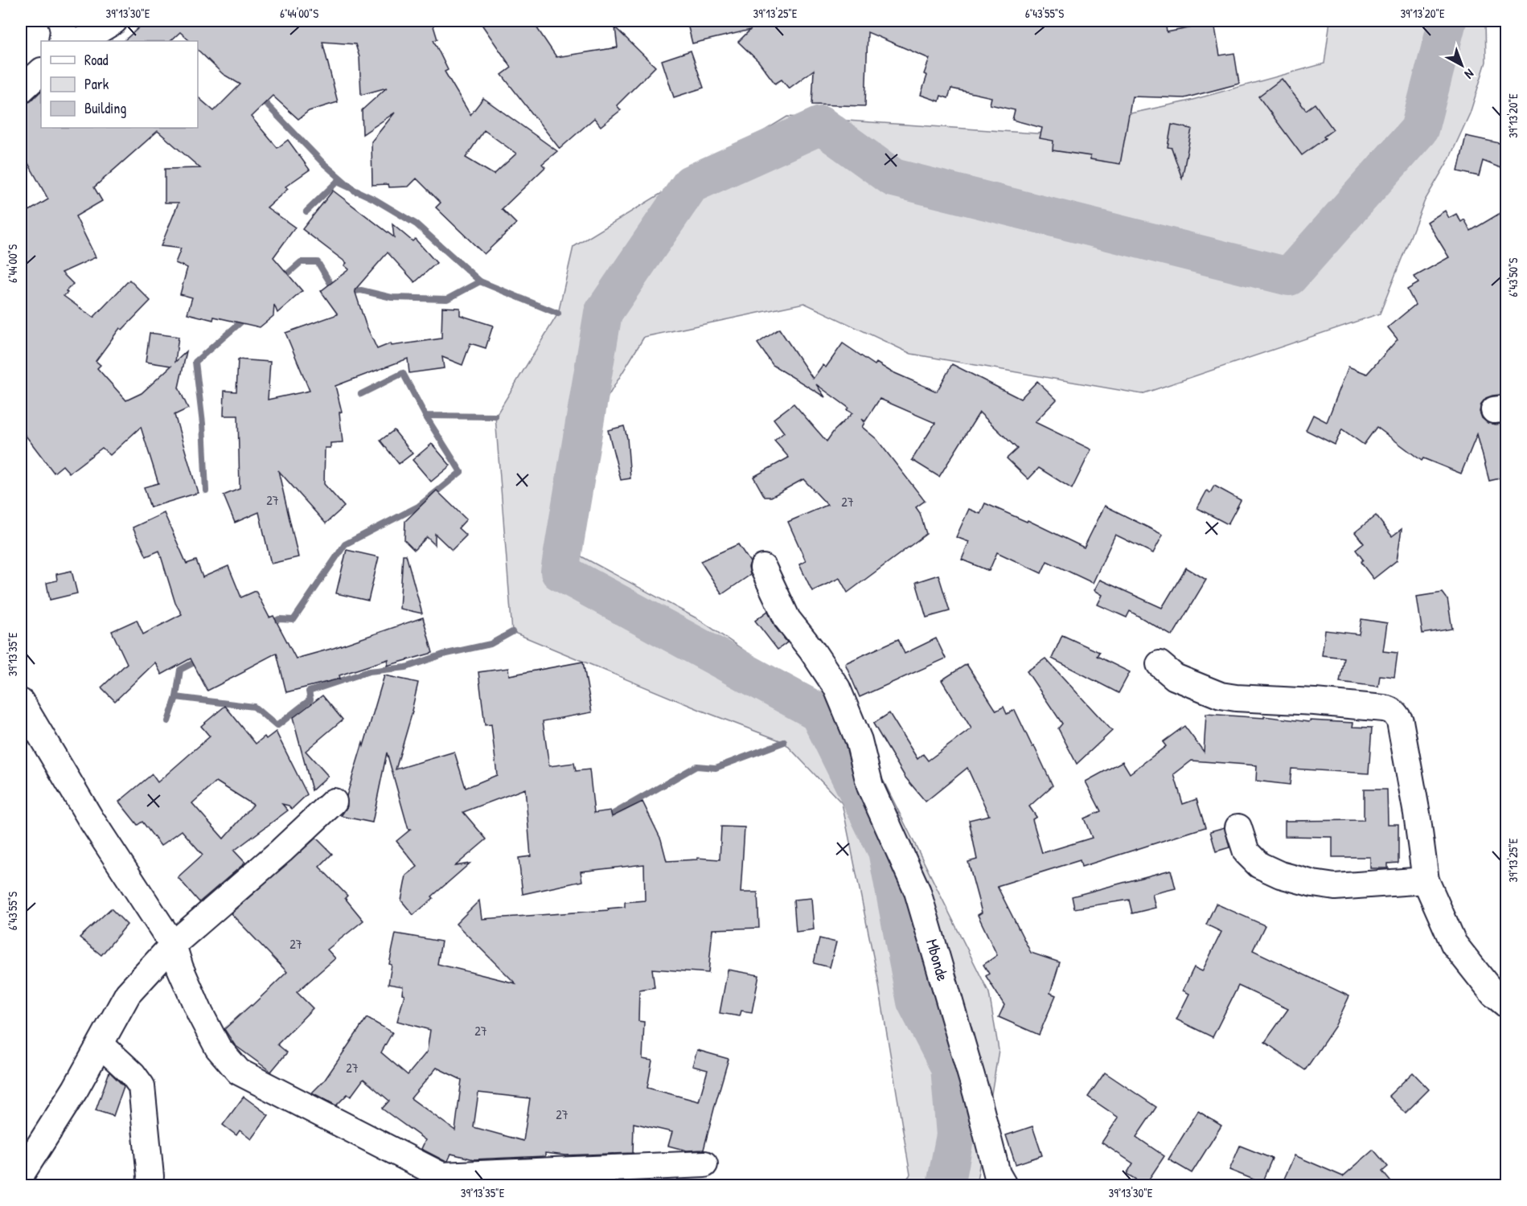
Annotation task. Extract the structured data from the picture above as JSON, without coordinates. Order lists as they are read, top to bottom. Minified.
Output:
{"streets":{"street":["Mbonde"]},"house_numbers":["27","27","27","27","27","27"],"legend":["Road","Park","Building"],"north":"bottom right","coordinates":["39°13'30\"E","6°44'00\"S","39°13'25\"E","6°43'55\"S","39°13'20\"E","6°43'50\"S","39°13'35\"E"]}
